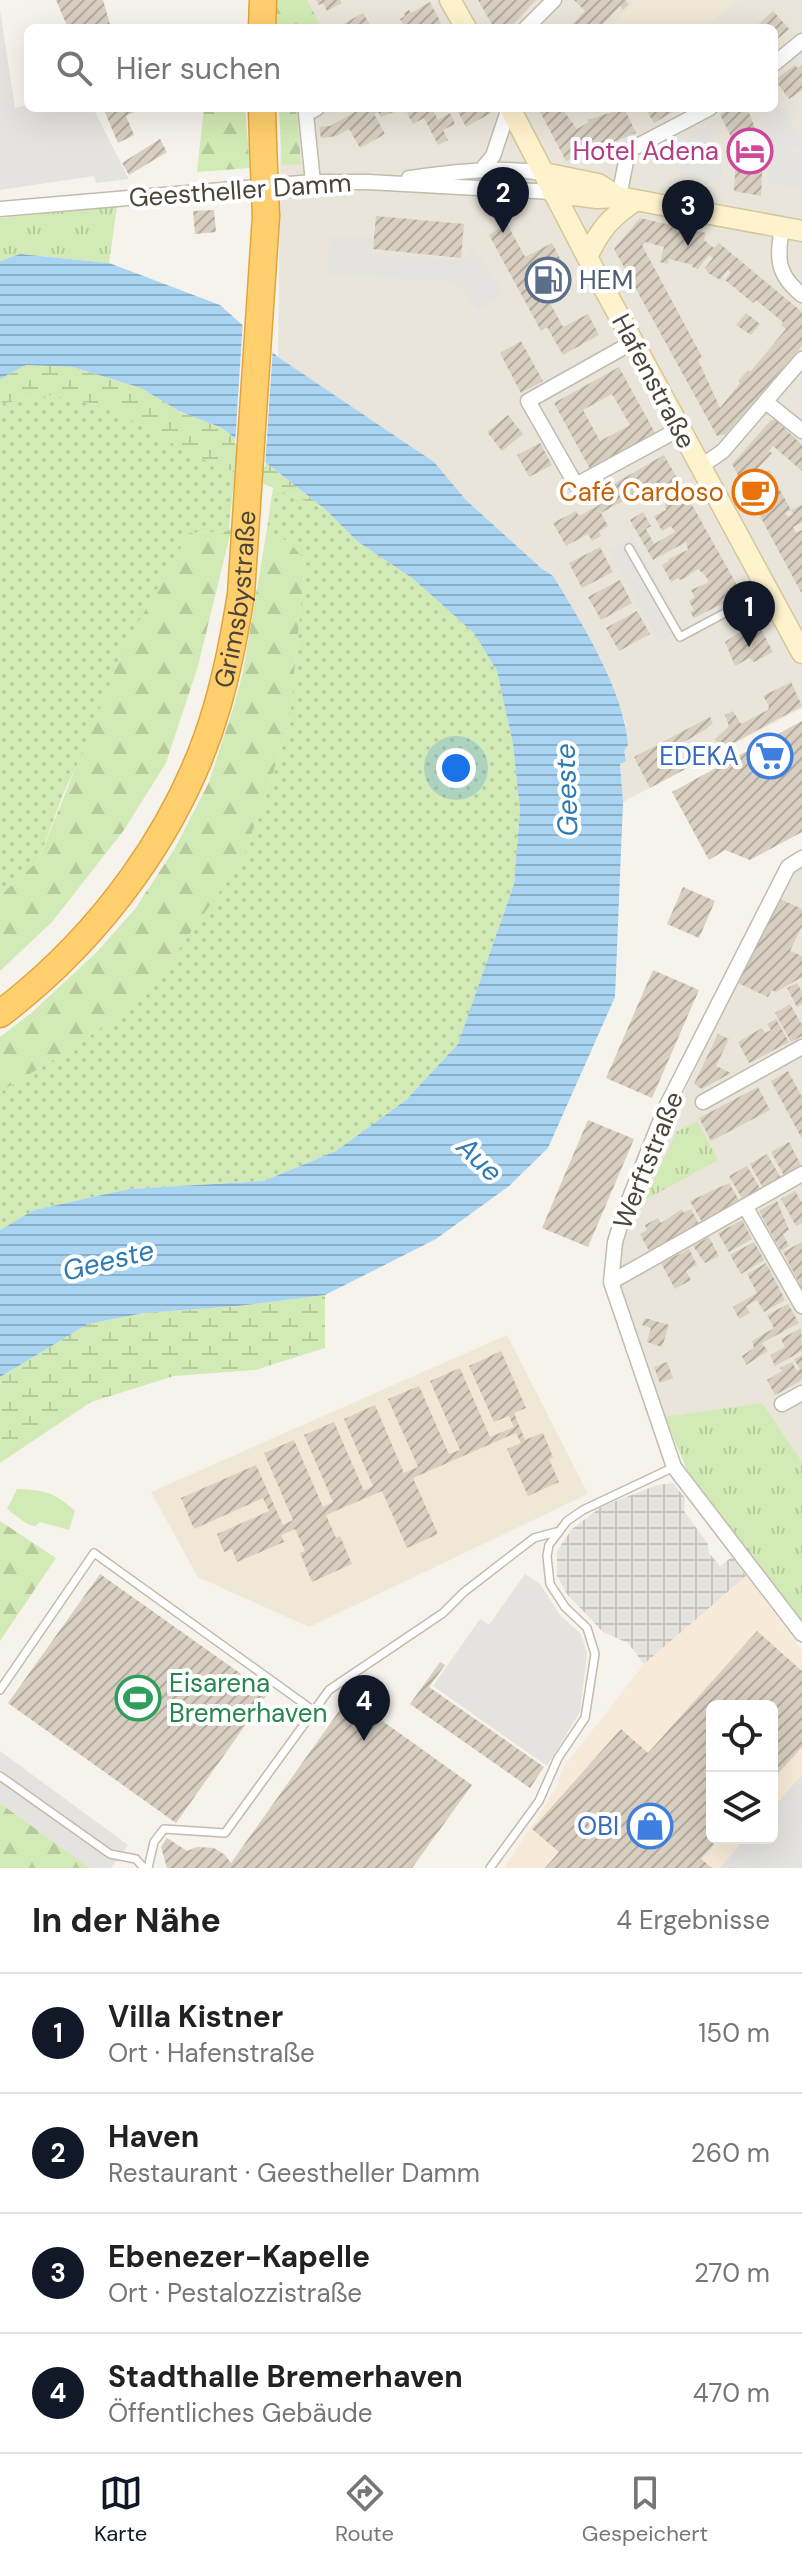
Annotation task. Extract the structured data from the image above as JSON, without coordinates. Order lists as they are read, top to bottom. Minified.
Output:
{"streets":{"highway":["Grimsbystraße"],"main road":["Hafenstraße"],"street":["Geestheller Damm","Werftstraße"]},"crossings":[["Geestheller Damm","Hafenstraße"]],"water":["Geeste","Aue"],"places":{"hotel":["Hotel Adena"],"fuel station":["HEM"],"cafe":["Café Cardoso"],"supermarket":["EDEKA"],"sports":["Eisarena Bremerhaven"],"shop":["OBI"]},"page":{"search":"Hier suchen","pins":["2","3","1","4"],"heading":["In der Nähe","4 Ergebnisse"],"list":[{"mark":"1","name":"Villa Kistner","note":"Ort · Hafenstraße","value":"150 m"},{"mark":"2","name":"Haven","note":"Restaurant · Geestheller Damm","value":"260 m"},{"mark":"3","name":"Ebenezer-Kapelle","note":"Ort · Pestalozzistraße","value":"270 m"},{"mark":"4","name":"Stadthalle Bremerhaven","note":"Öffentliches Gebäude","value":"470 m"}],"nav":["Karte","Route","Gespeichert"]}}
